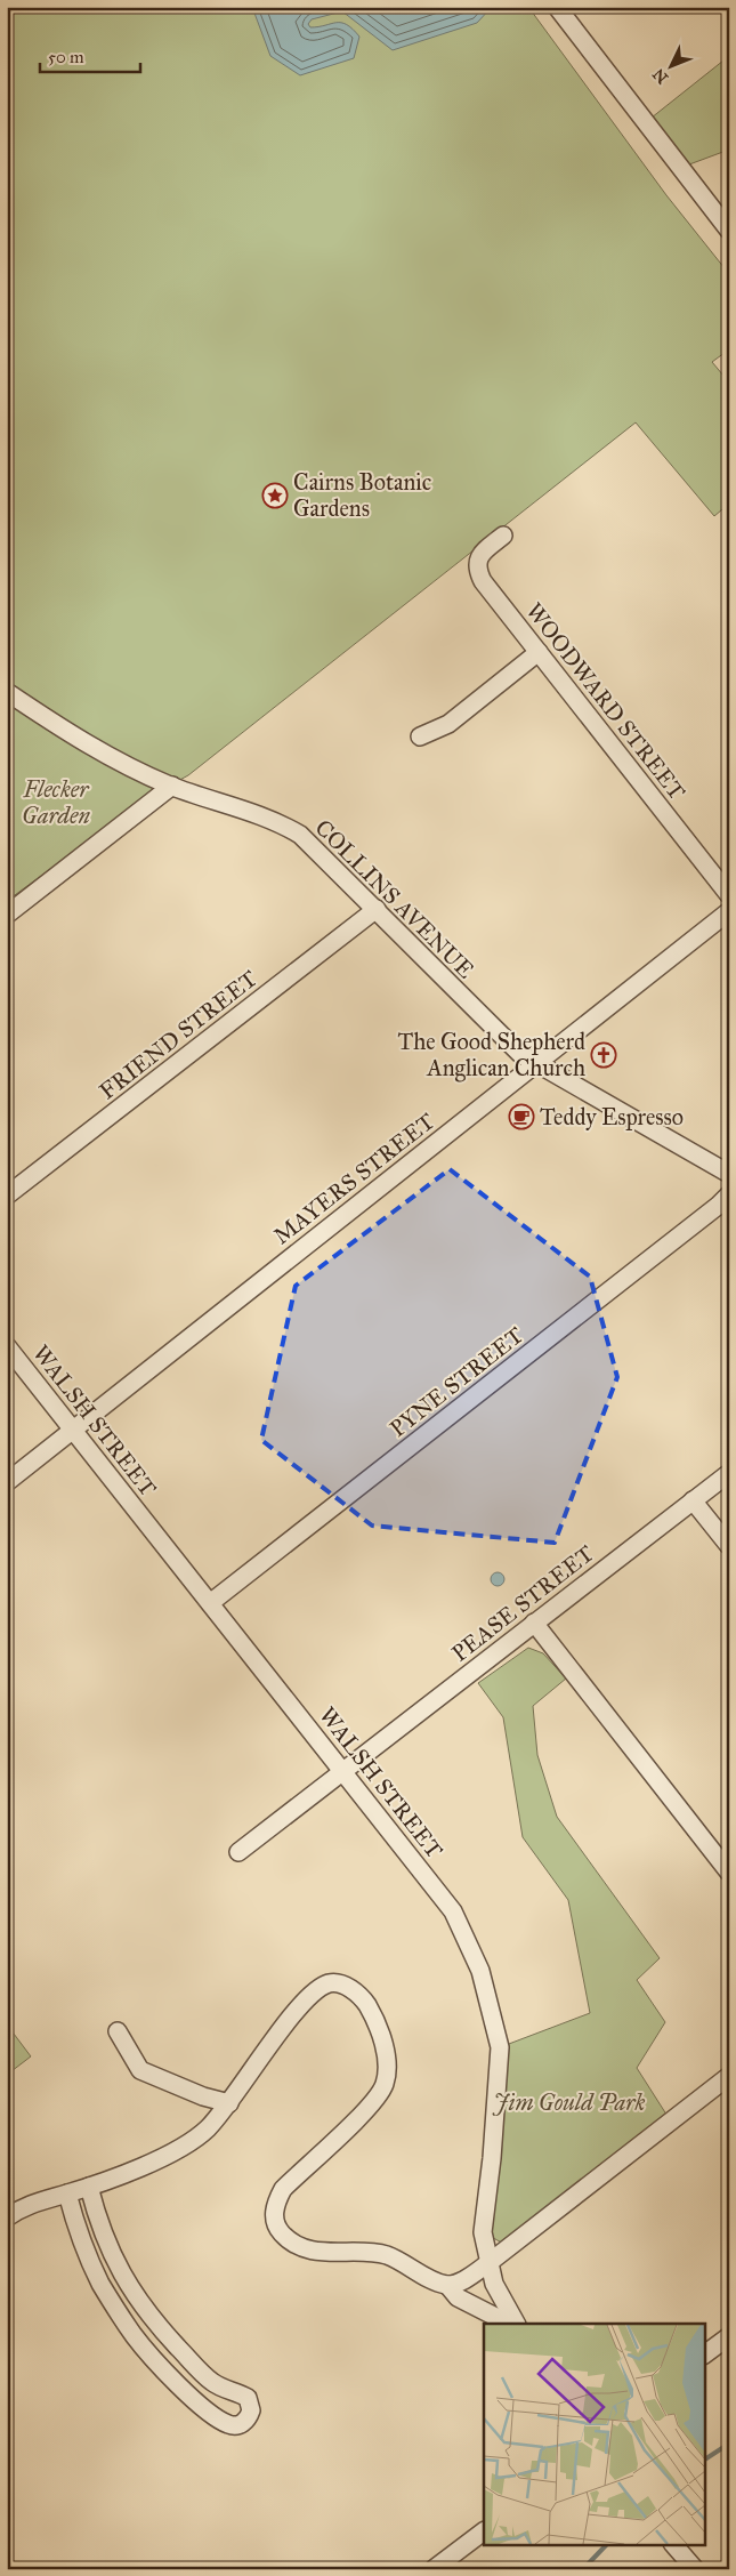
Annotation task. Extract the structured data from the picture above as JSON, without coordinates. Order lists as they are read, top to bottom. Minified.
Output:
{"streets":{"street":["WOODWARD STREET","COLLINS AVENUE","FRIEND STREET","MAYERS STREET","PYNE STREET","WALSH STREET","PEASE STREET"]},"crossings":[["COLLINS AVENUE","FRIEND STREET"],["COLLINS AVENUE","MAYERS STREET"],["MAYERS STREET","WALSH STREET"],["PYNE STREET","WALSH STREET"],["WALSH STREET","PEASE STREET"]],"parks":["Flecker Garden","Jim Gould Park"],"places":{"place":["Cairns Botanic Gardens"],"church":["The Good Shepherd Anglican Church"],"cafe":["Teddy Espresso"]},"scale_bar":"50 m","north":"bottom left"}
